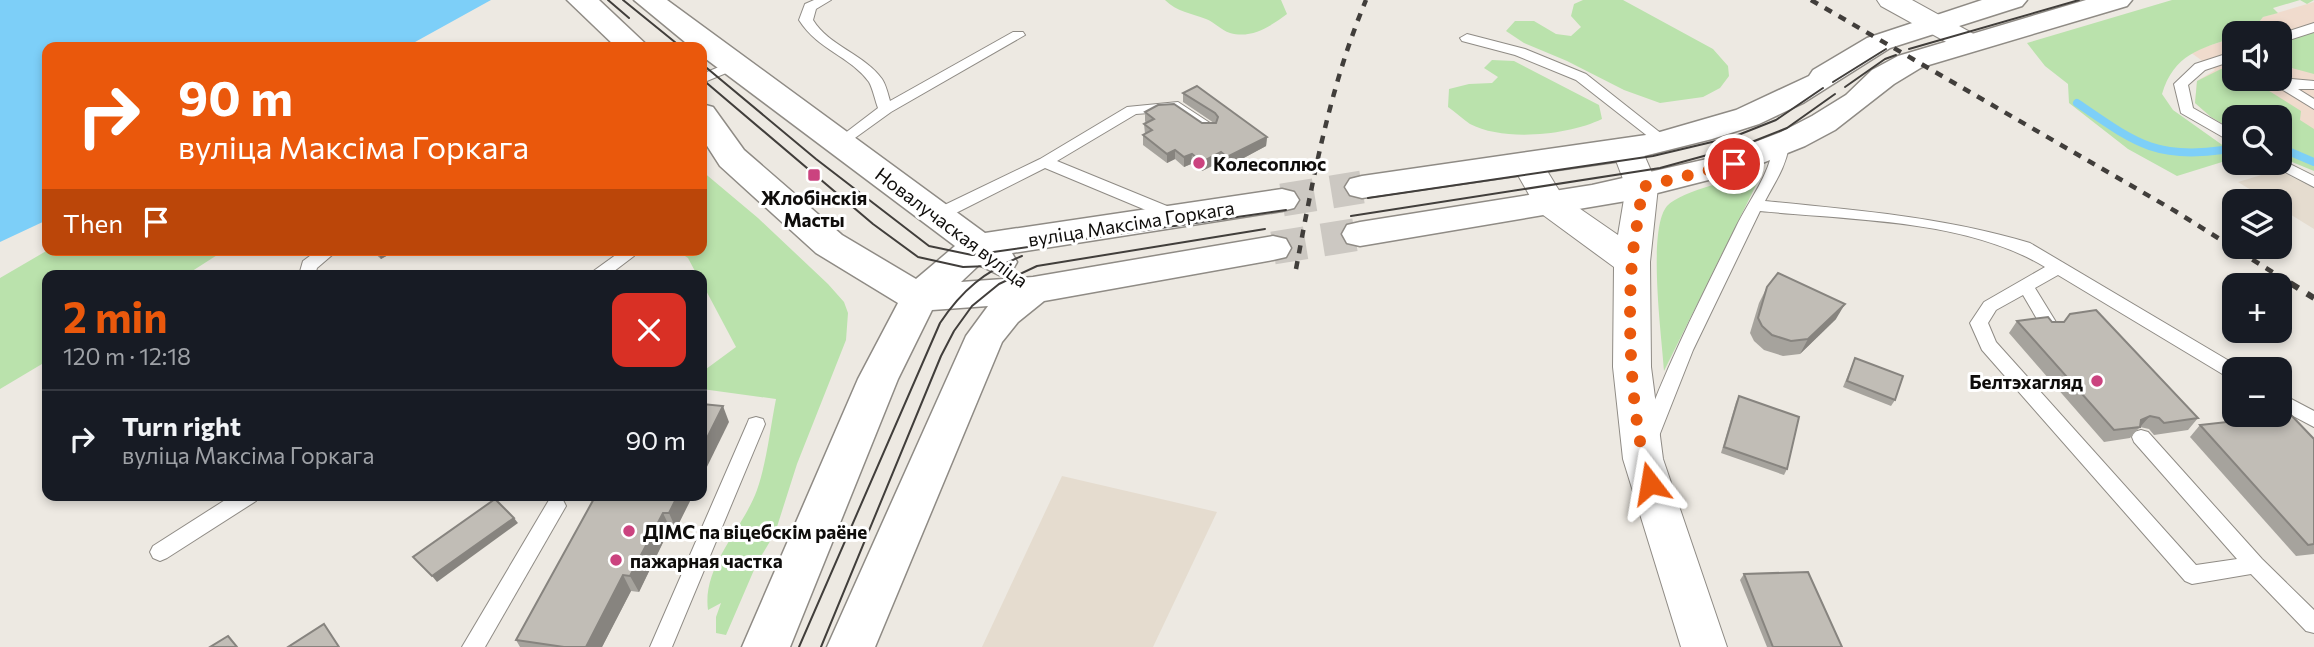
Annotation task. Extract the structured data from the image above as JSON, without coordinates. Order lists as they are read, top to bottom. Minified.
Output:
{"streets":{"main road":["вуліца Максіма Горкага","Новалучаская вуліца"]},"crossings":[["вуліца Максіма Горкага","Новалучаская вуліца"]],"places":{"other":["Колесоплюс","Белтэхагляд","ДІМС па віцебскім раёне","пажарная частка"],"transit":["Жлобінскія Масты"]},"page":{"map_buttons":["+","−"],"turn":["90 m","вуліца Максіма Горкага"],"then":"Then","heading":["2 min","120 m · 12:18"],"list":[{"name":"Turn right","note":"вуліца Максіма Горкага","value":"90 m"}]}}
